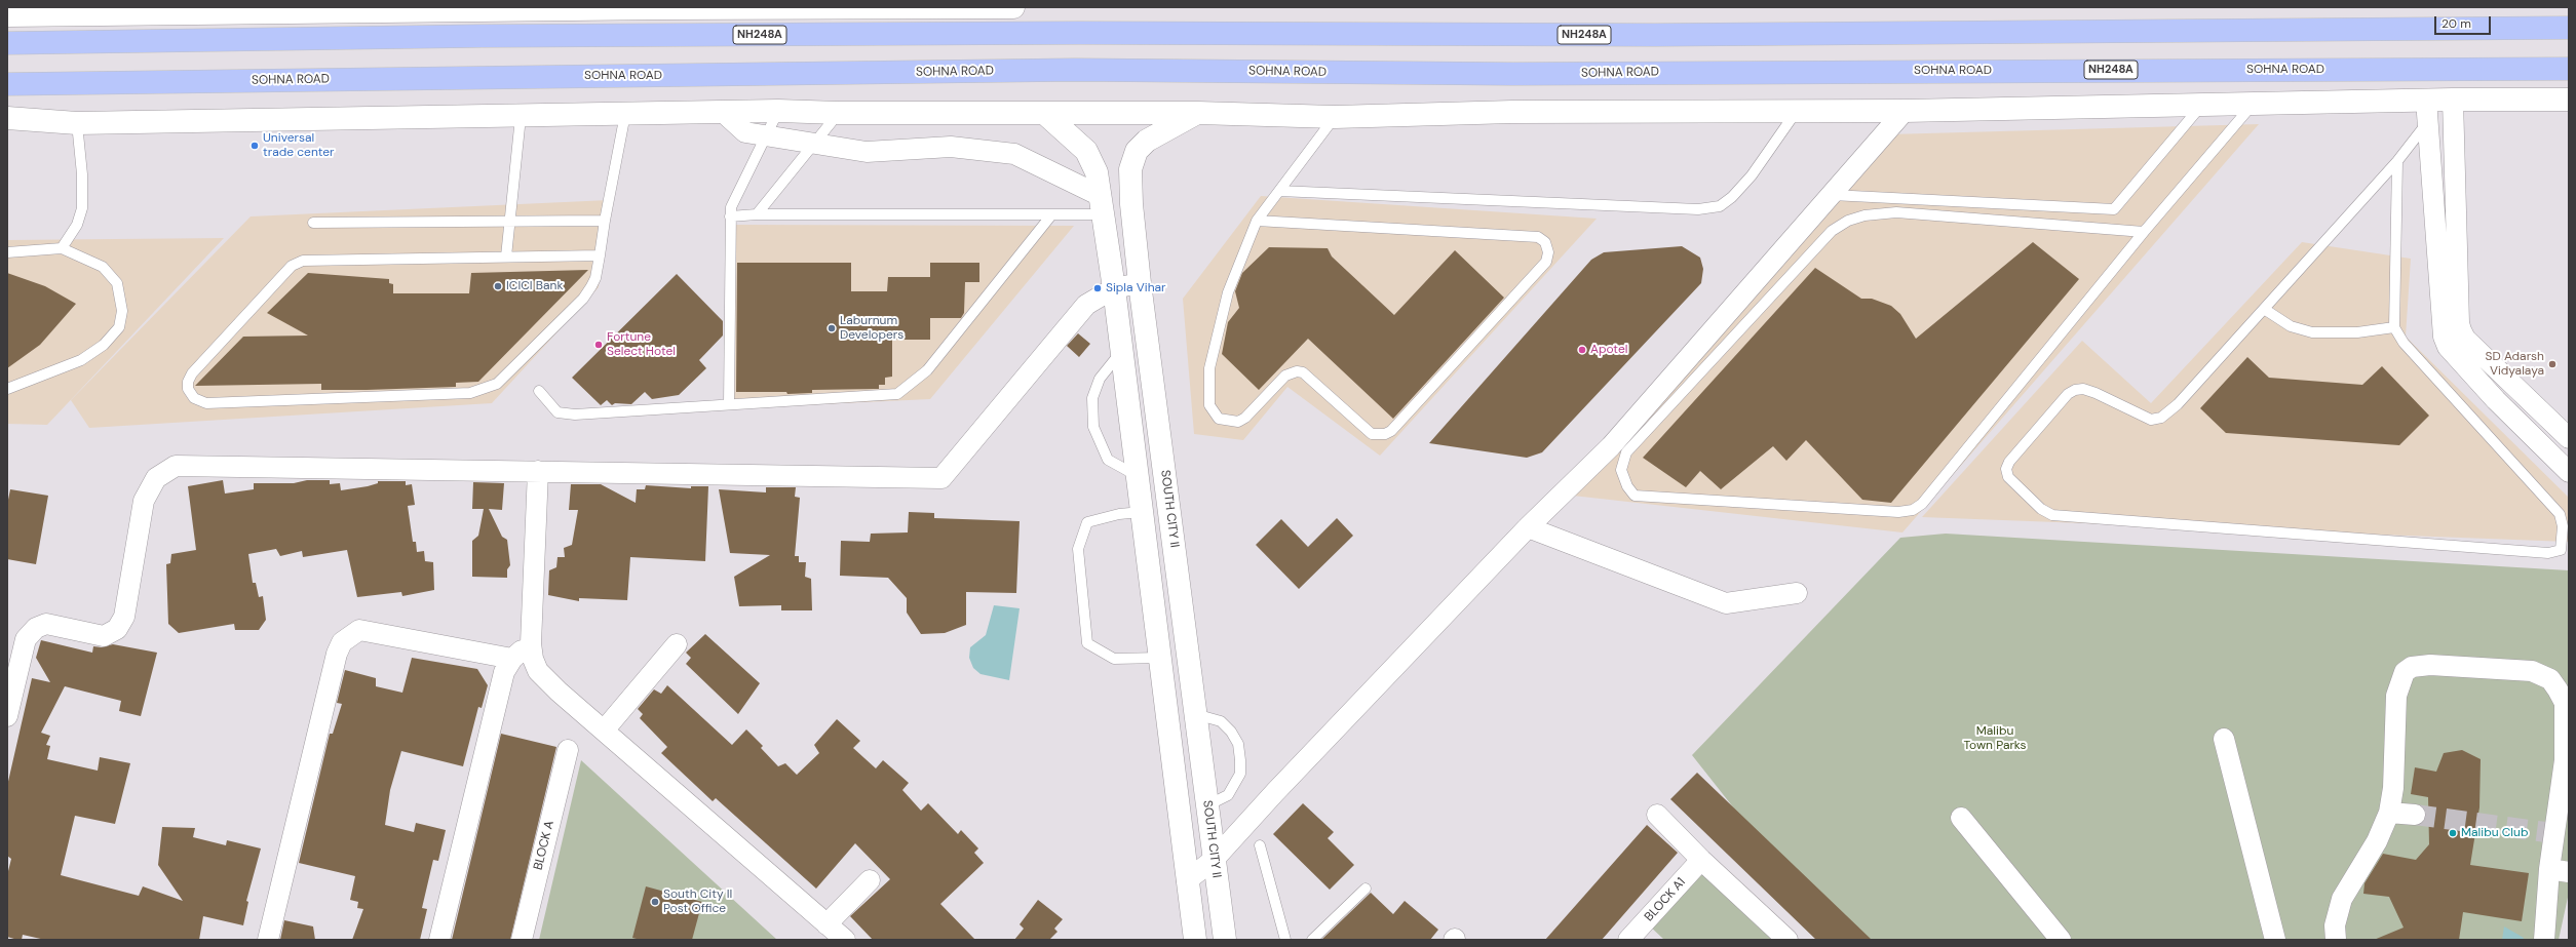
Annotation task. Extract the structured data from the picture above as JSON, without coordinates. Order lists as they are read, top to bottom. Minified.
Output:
{"streets":{"highway":["NH248A","SOHNA ROAD"],"main road":["SOUTH CITY II"],"street":["BLOCK A","BLOCK A1"]},"parks":["Malibu Town Parks"],"places":["Universal trade center","ICICI Bank","Sipla Vihar","Laburnum Developers","Fortune Select Hotel","Apotel","SD Adarsh Vidyalaya","Malibu Club","South City II Post Office"],"scale_bar":"20 m"}
